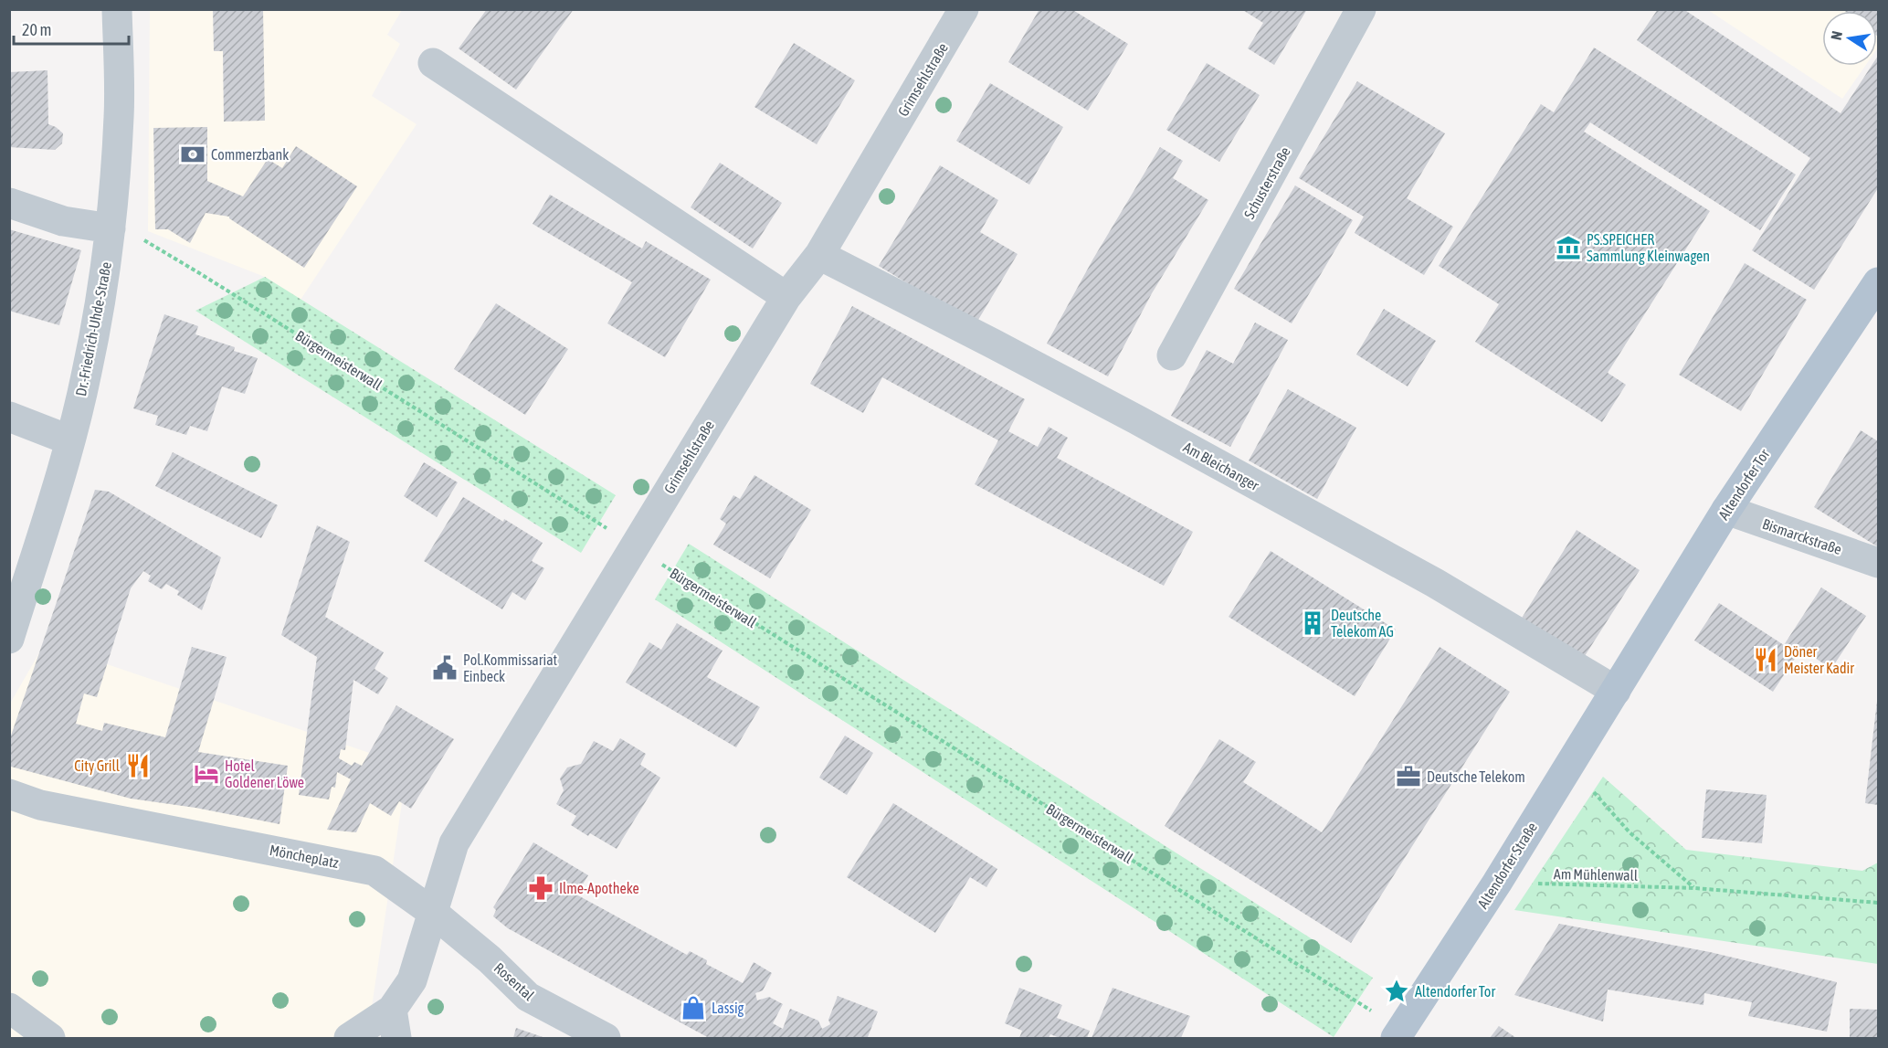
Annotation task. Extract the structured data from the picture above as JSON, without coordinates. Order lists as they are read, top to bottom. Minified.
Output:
{"streets":{"main road":["Altendorfer Tor","Altendorfer Straße"],"street":["Grimsehlstraße","Schusterstraße","Dr.-Friedrich-Uhde-Straße","Am Bleichanger","Bismarckstraße","Möncheplatz","Rosental"],"path":["Bürgermeisterwall","Am Mühlenwall"]},"crossings":[["Grimsehlstraße","Bürgermeisterwall"],["Grimsehlstraße","Am Bleichanger"],["Grimsehlstraße","Möncheplatz"],["Grimsehlstraße","Rosental"],["Dr.-Friedrich-Uhde-Straße","Bürgermeisterwall"],["Bürgermeisterwall","Altendorfer Straße"],["Am Bleichanger","Altendorfer Tor"],["Am Bleichanger","Altendorfer Straße"],["Altendorfer Tor","Bismarckstraße"],["Altendorfer Tor","Altendorfer Straße"],["Möncheplatz","Rosental"],["Altendorfer Straße","Am Mühlenwall"]],"places":{"bank":["Commerzbank"],"museum":["PS.SPEICHER Sammlung Kleinwagen"],"building":["Deutsche Telekom AG"],"restaurant":["Döner Meister Kadir","City Grill"],"public building":["Pol.Kommissariat Einbeck"],"hotel":["Hotel Goldener Löwe"],"office":["Deutsche Telekom"],"pharmacy":["Ilme-Apotheke"],"place":["Altendorfer Tor"],"shop":["Lassig"]},"scale_bar":"20 m","north":"left"}
